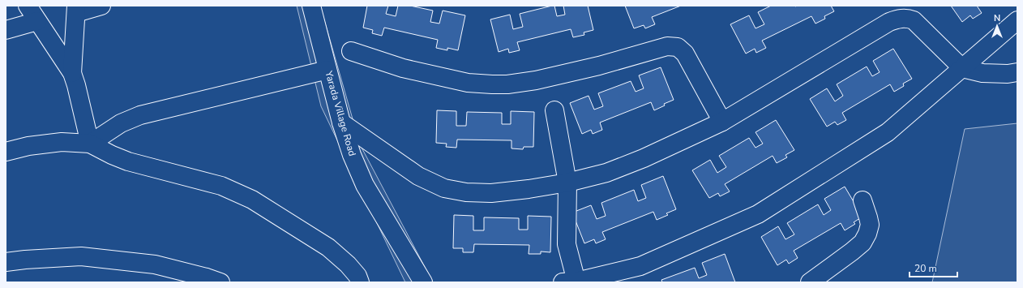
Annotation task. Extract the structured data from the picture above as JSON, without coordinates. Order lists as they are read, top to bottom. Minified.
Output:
{"streets":{"street":["Yarada Village Road"]},"scale_bar":"20 m","north":"top"}
